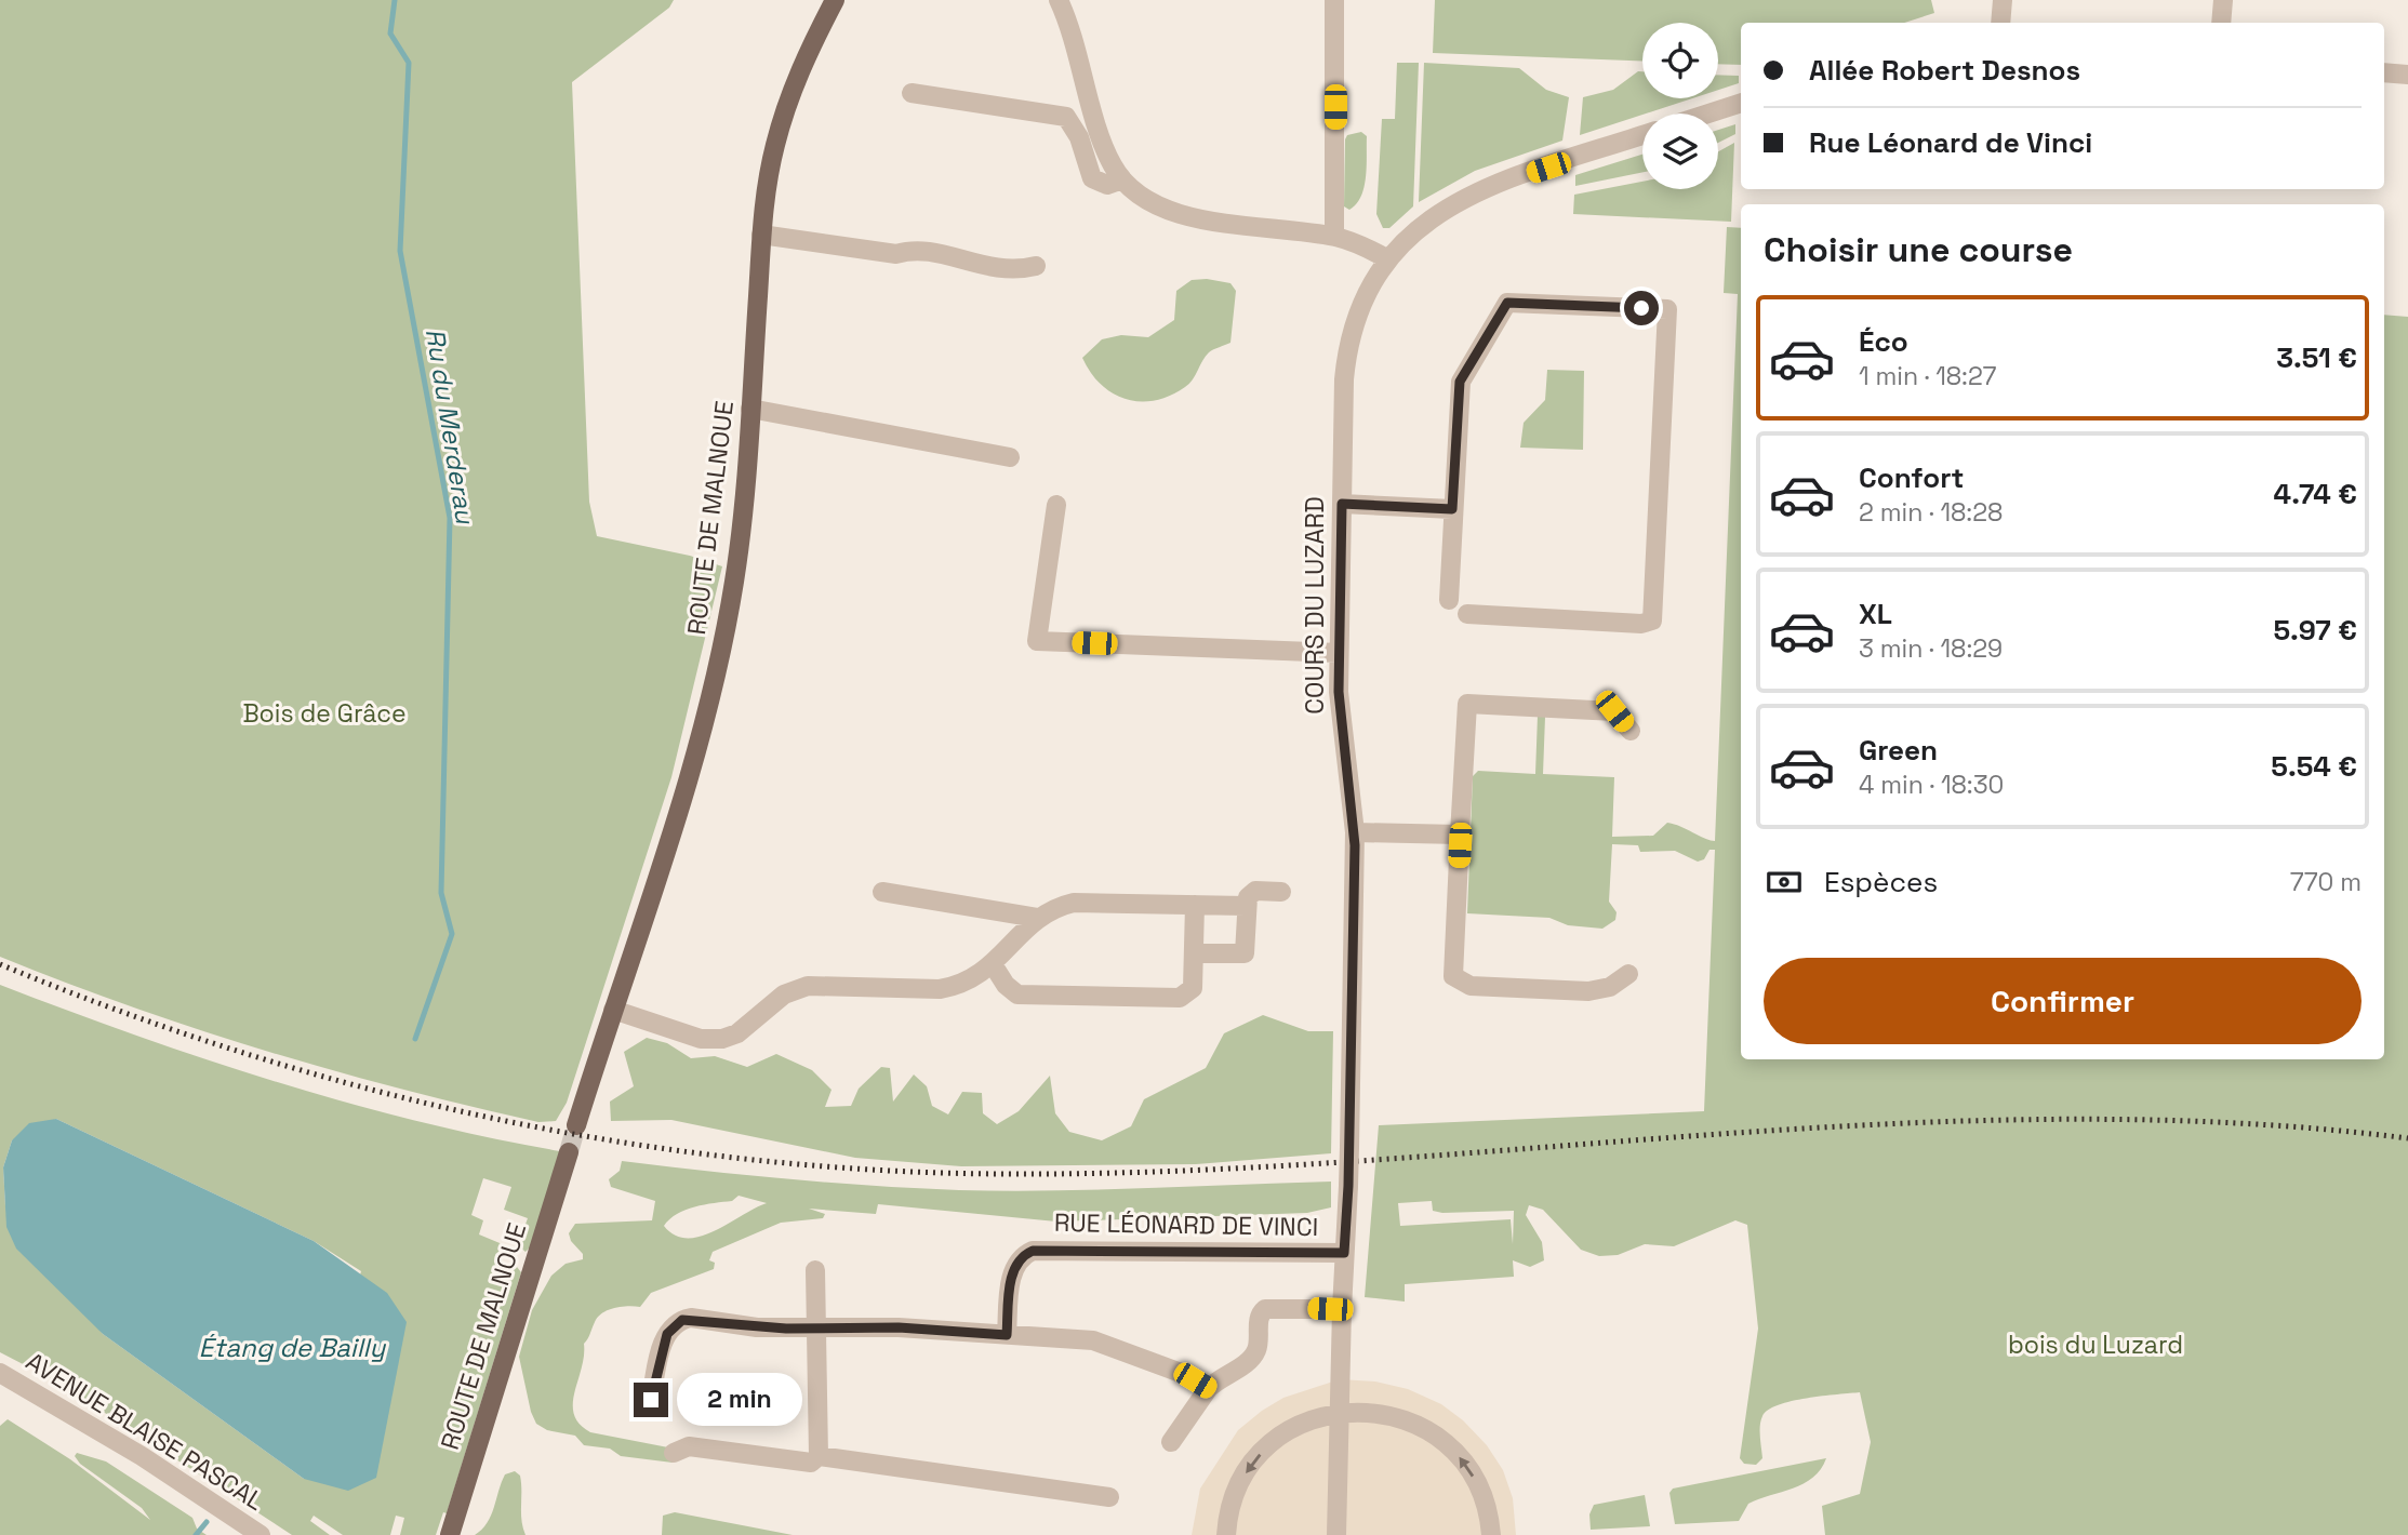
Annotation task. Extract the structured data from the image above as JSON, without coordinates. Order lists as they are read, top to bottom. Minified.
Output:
{"streets":{"main road":["ROUTE DE MALNOUE"],"street":["COURS DU LUZARD","RUE LÉONARD DE VINCI","AVENUE BLAISE PASCAL"]},"crossings":[["COURS DU LUZARD","RUE LÉONARD DE VINCI"]],"water":["Ru du Merderau","Étang de Bailly"],"parks":["Bois de Grâce","bois du Luzard"],"page":{"banner":["Allée Robert Desnos","Rue Léonard de Vinci"],"heading":"Choisir une course","list":[{"name":"Éco","note":"1 min · 18:27","value":"3.51 €"},{"name":"Confort","note":"2 min · 18:28","value":"4.74 €"},{"name":"XL","note":"3 min · 18:29","value":"5.97 €"},{"name":"Green","note":"4 min · 18:30","value":"5.54 €"}],"pay":["Espèces","770 m"],"buttons":"Confirmer","bubble":"2 min"}}
